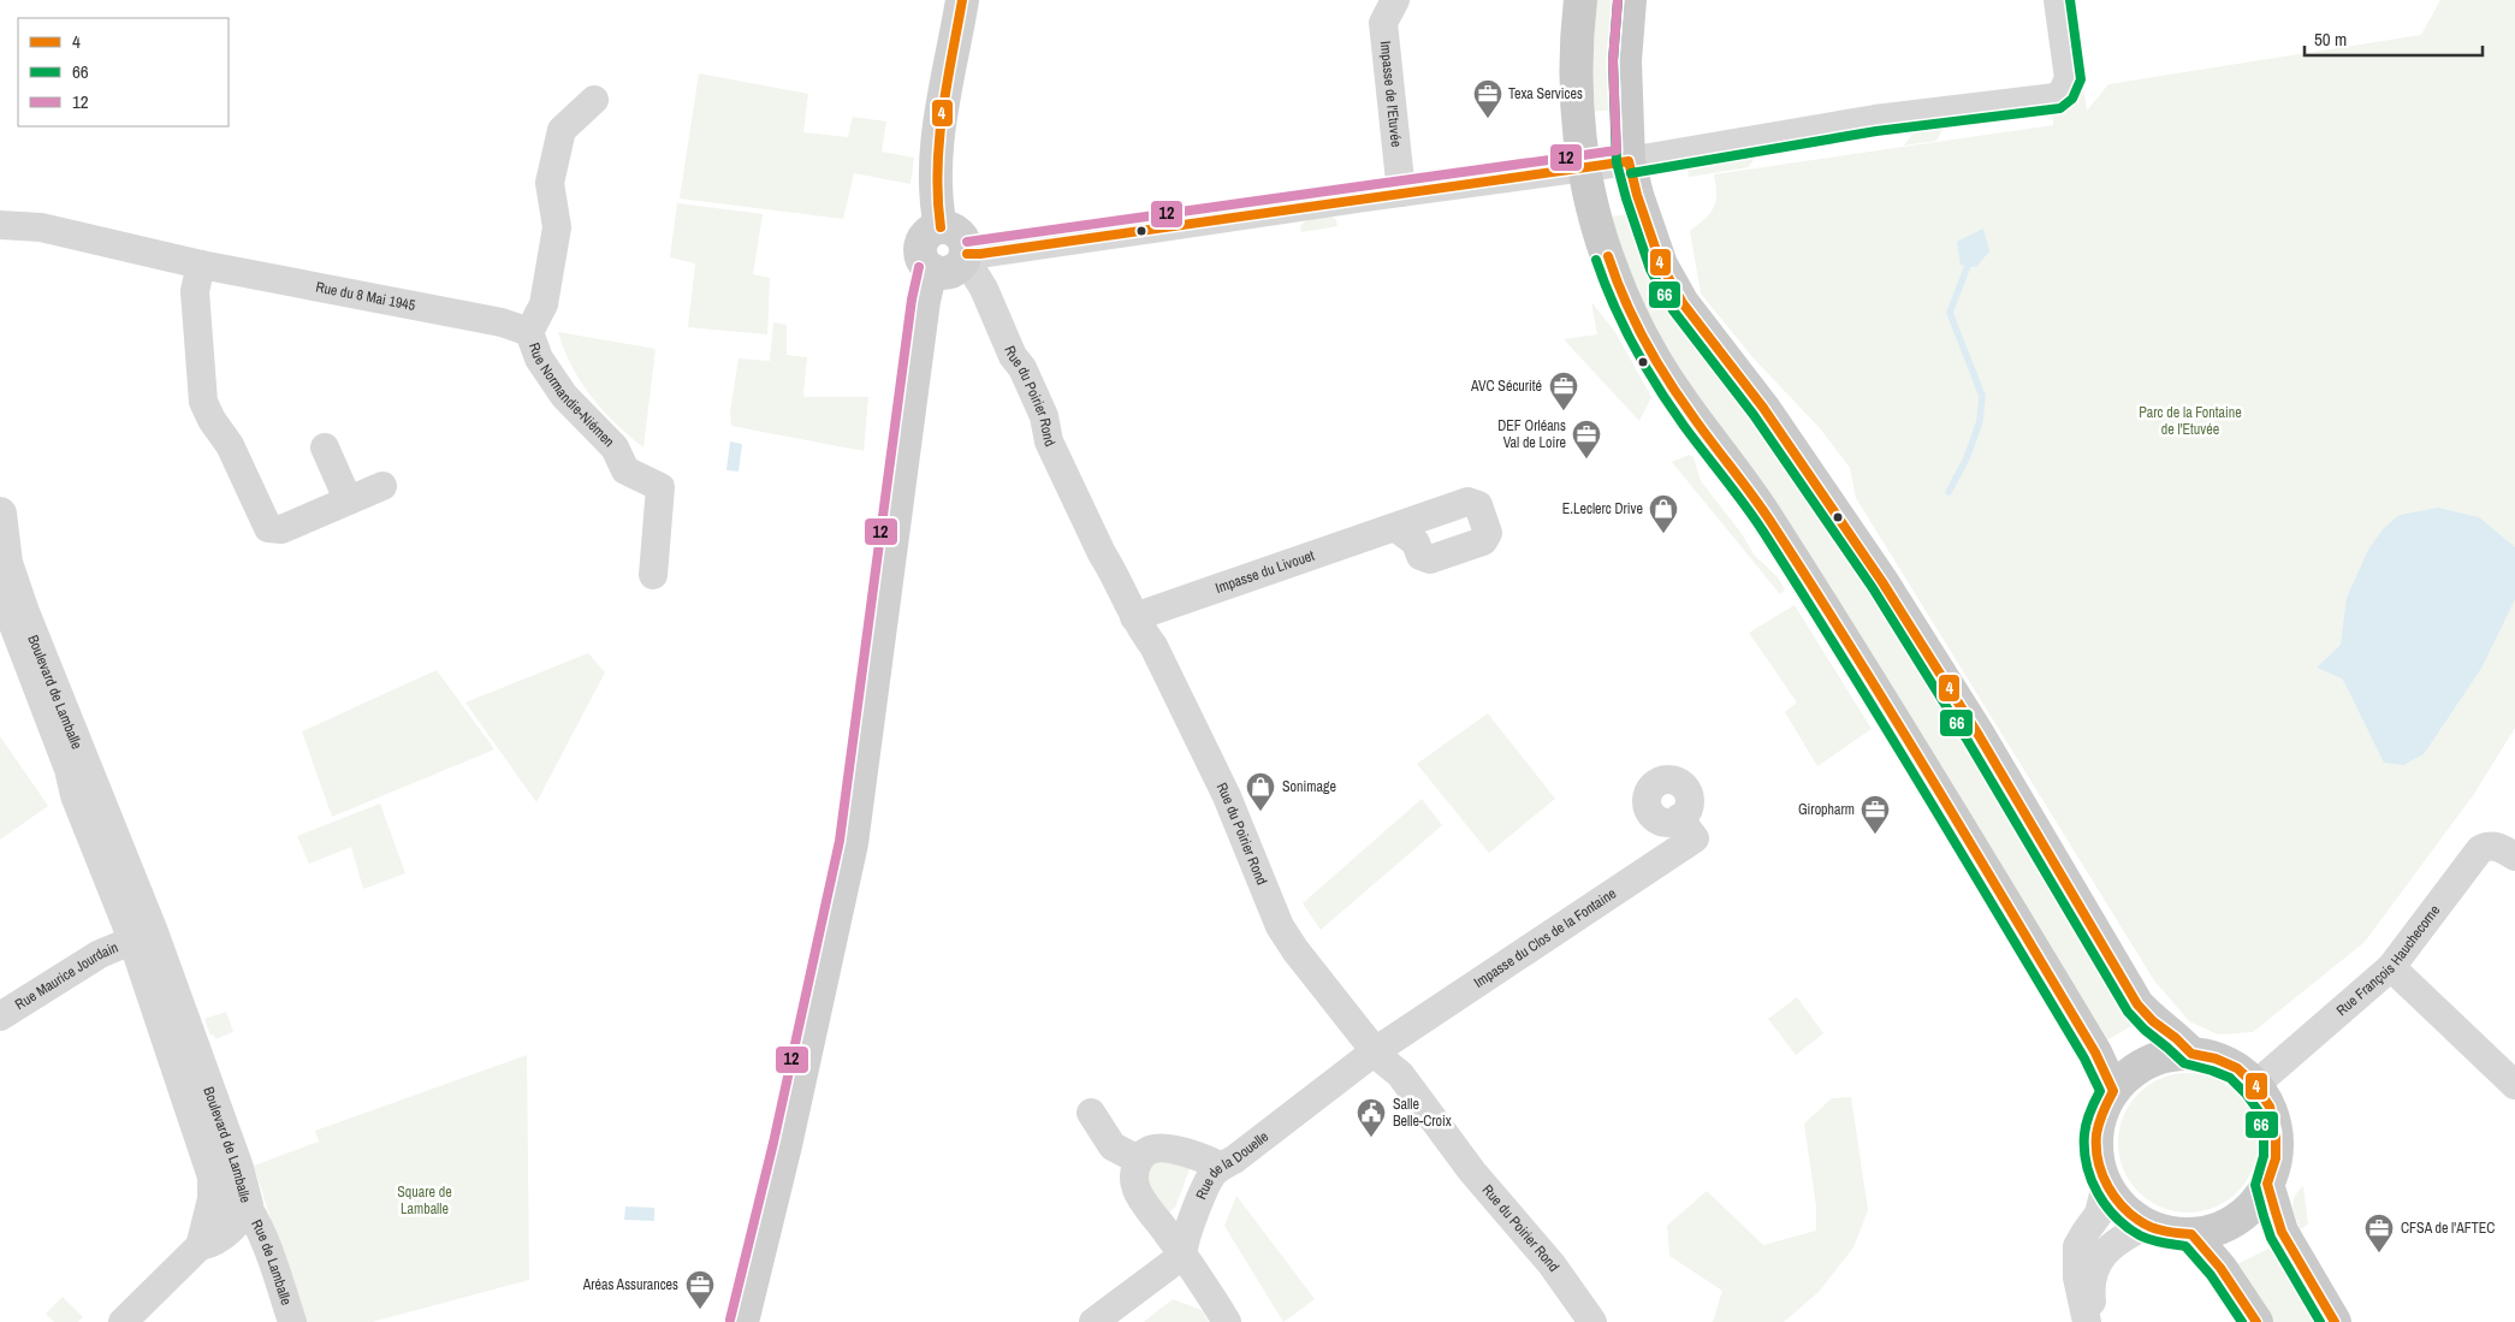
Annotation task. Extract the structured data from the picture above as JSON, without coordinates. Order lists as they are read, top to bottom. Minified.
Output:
{"streets":{"street":["Impasse de l'Etuvée","Rue du 8 Mai 1945","Rue Normandie-Niémen","Rue du Poirier Rond","Impasse du Livouet","Boulevard de Lamballe","Impasse du Clos de la Fontaine","Rue François Hauchecorne","Rue Maurice Jourdain","Rue de la Douelle","Rue de Lamballe"]},"crossings":[["Rue du 8 Mai 1945","Rue Normandie-Niémen"],["Rue du Poirier Rond","Impasse du Livouet"],["Rue du Poirier Rond","Impasse du Clos de la Fontaine"],["Rue du Poirier Rond","Rue de la Douelle"],["Boulevard de Lamballe","Rue Maurice Jourdain"],["Boulevard de Lamballe","Rue de Lamballe"],["Impasse du Clos de la Fontaine","Rue de la Douelle"]],"parks":["Parc de la Fontaine de l'Etuvée","Square de Lamballe"],"places":{"office":["Texa Services","AVC Sécurité","DEF Orléans Val de Loire","Giropharm","CFSA de l'AFTEC","Aréas Assurances"],"shop":["E.Leclerc Drive","Sonimage"],"public building":["Salle Belle-Croix"]},"lines":["transit line 4","transit line 66","transit line 12"],"legend":["4","66","12"],"scale_bar":"50 m"}
